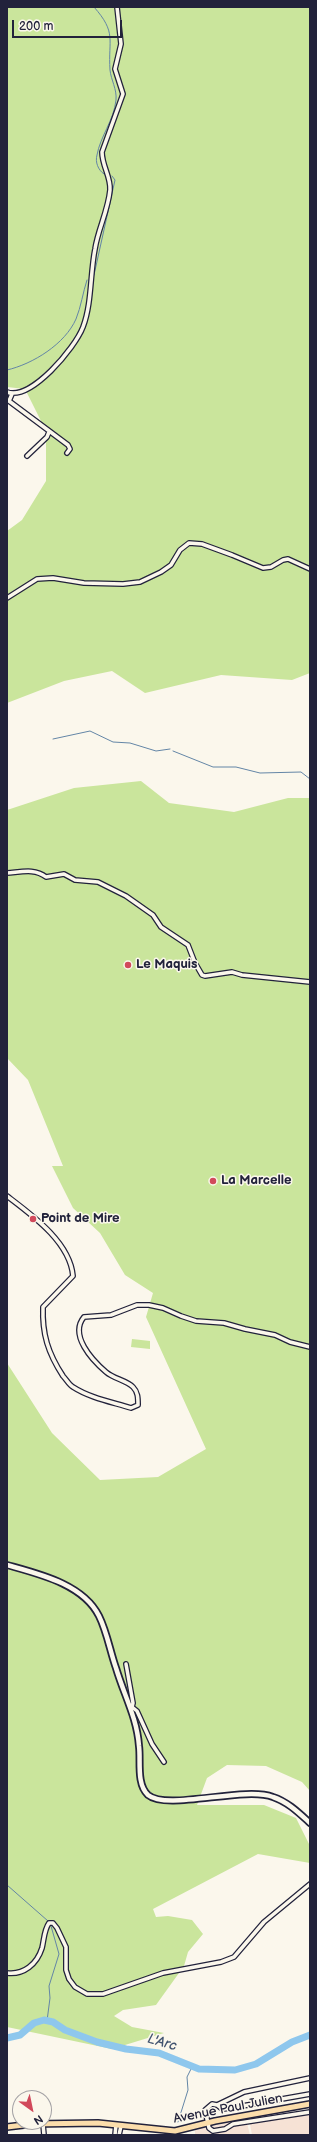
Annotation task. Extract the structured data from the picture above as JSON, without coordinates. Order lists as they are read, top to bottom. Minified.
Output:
{"streets":{"main road":["Avenue Paul Julien"]},"water":["L'Arc"],"places":["Le Maquis","La Marcelle","Point de Mire"],"scale_bar":"200 m","north":"bottom right"}
